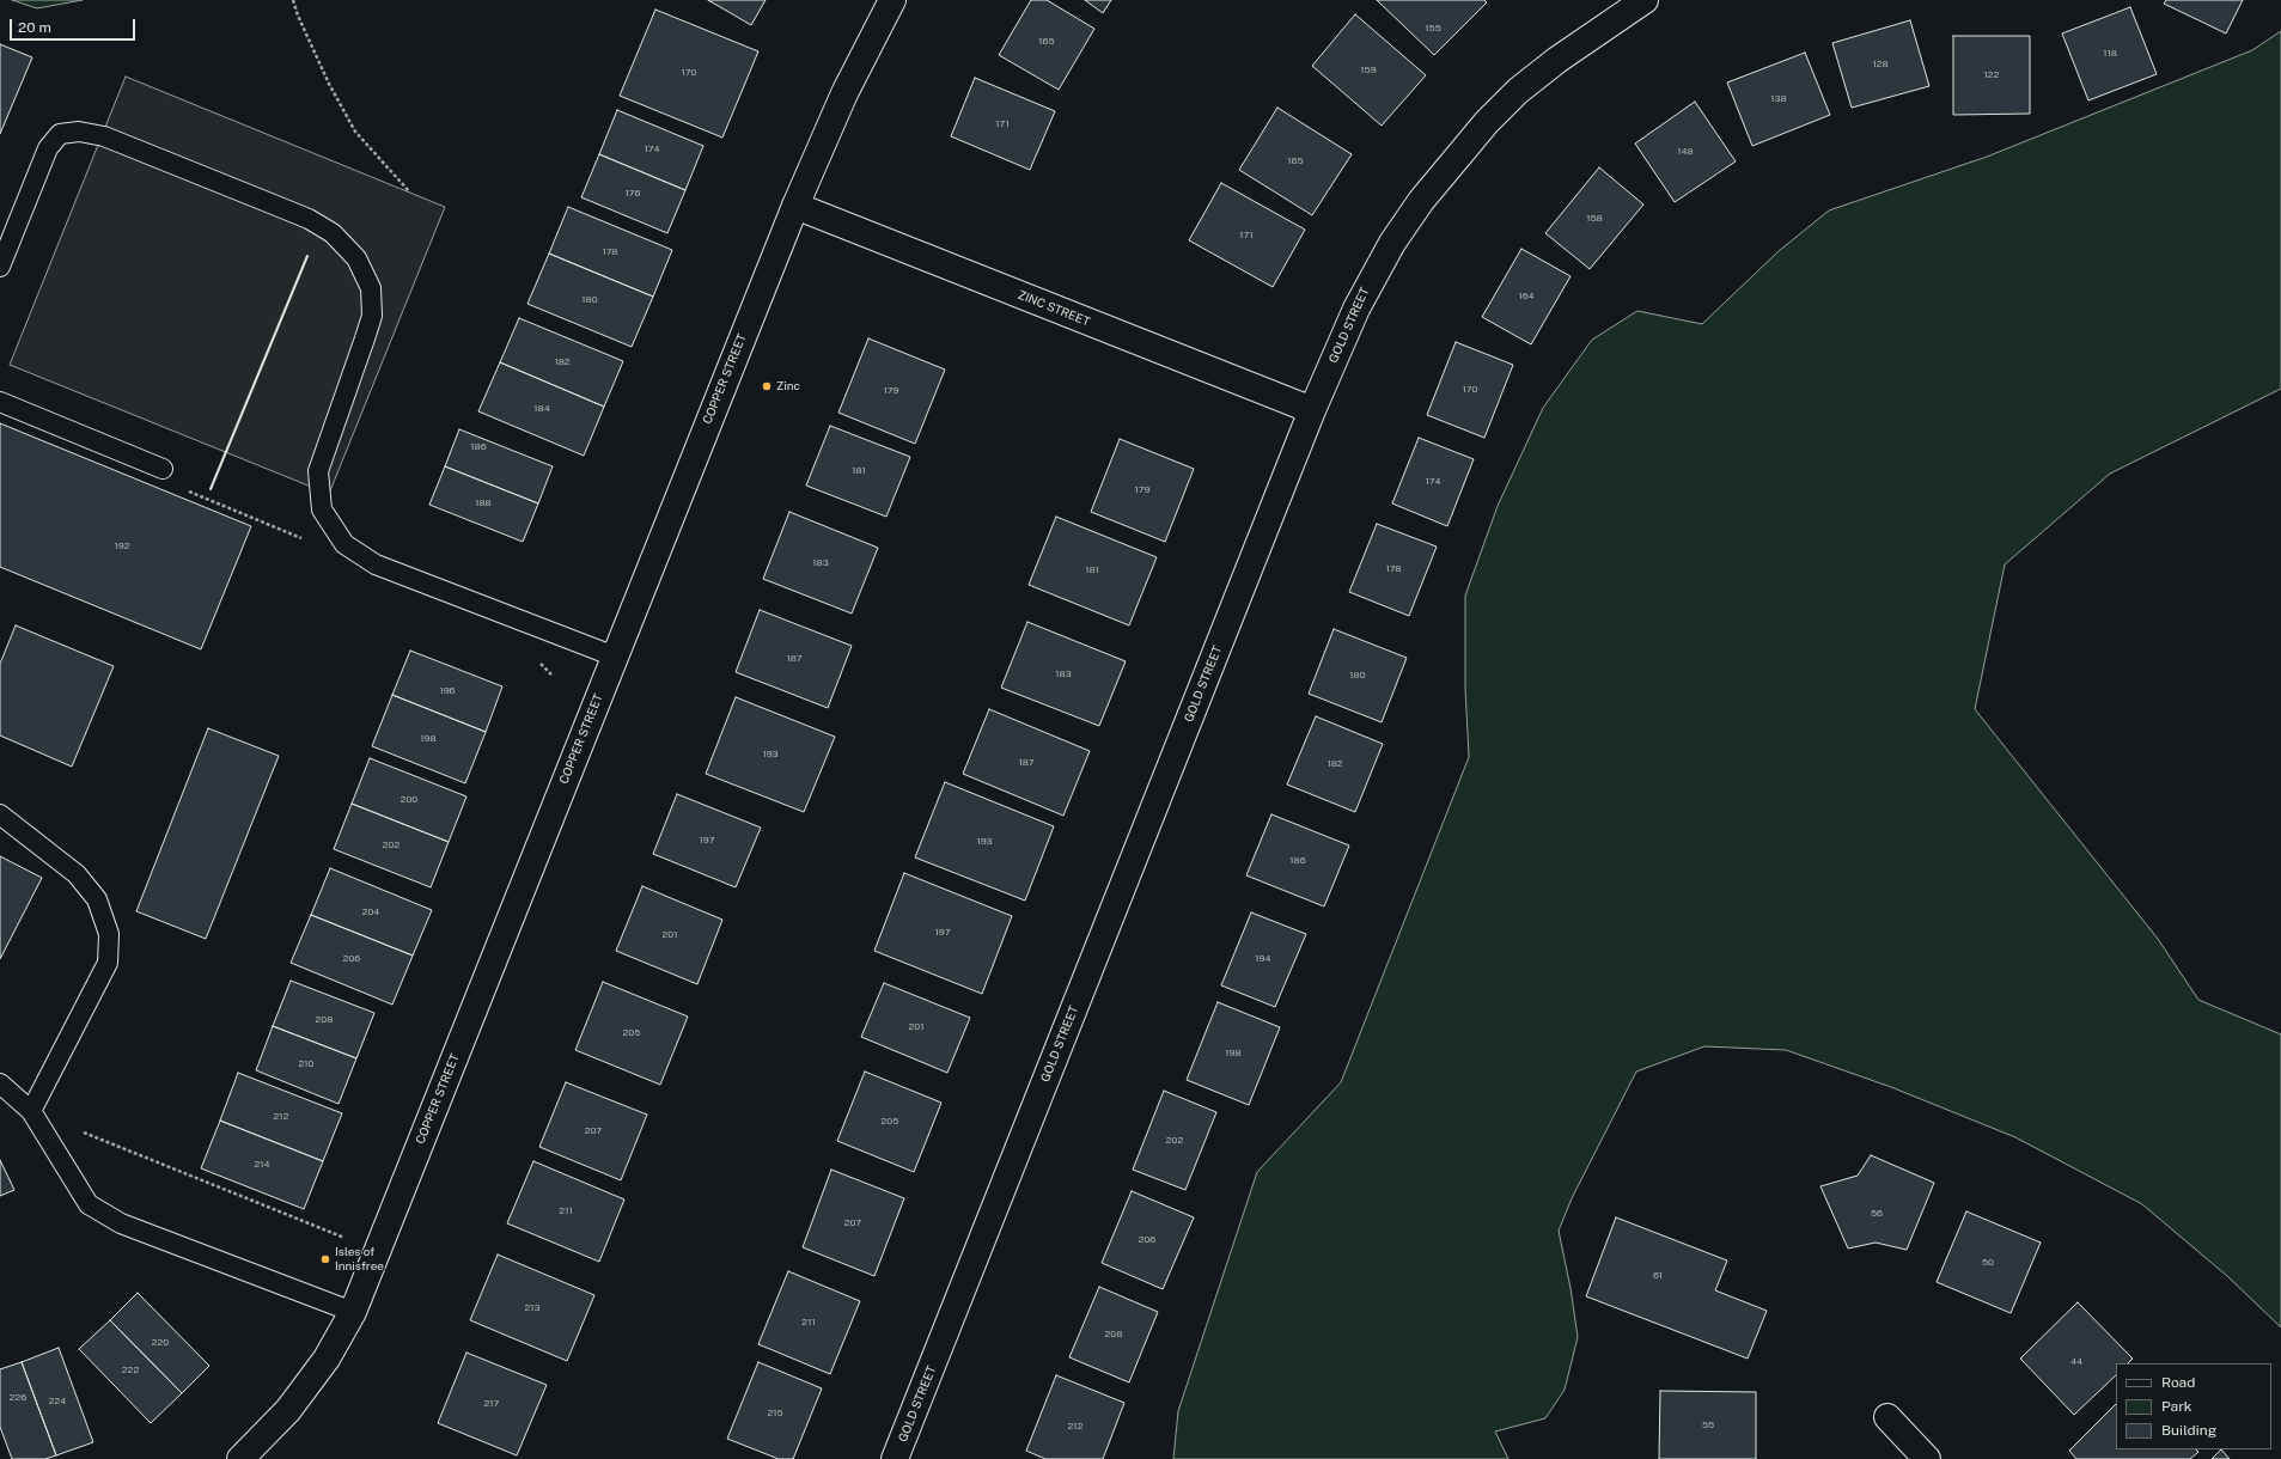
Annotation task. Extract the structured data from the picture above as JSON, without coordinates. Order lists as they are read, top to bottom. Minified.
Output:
{"streets":{"street":["ZINC STREET","GOLD STREET","COPPER STREET"]},"crossings":[["ZINC STREET","GOLD STREET"],["ZINC STREET","COPPER STREET"]],"places":["Zinc","Isles of Innisfree"],"house_numbers":["155","165","118","128","159","170","122","138","171","174","148","165","176","158","171","178","164","180","182","170","179","184","186","181","174","179","188","192","183","178","181","187","183","180","196","198","193","187","182","200","197","193","202","186","204","197","201","206","194","208","201","205","198","210","212","205","207","202","214","211","56","207","206","50","61","213","211","208","220","44","222","226","224","217","215","55","212"],"legend":["Road","Park","Building"],"scale_bar":"20 m"}
